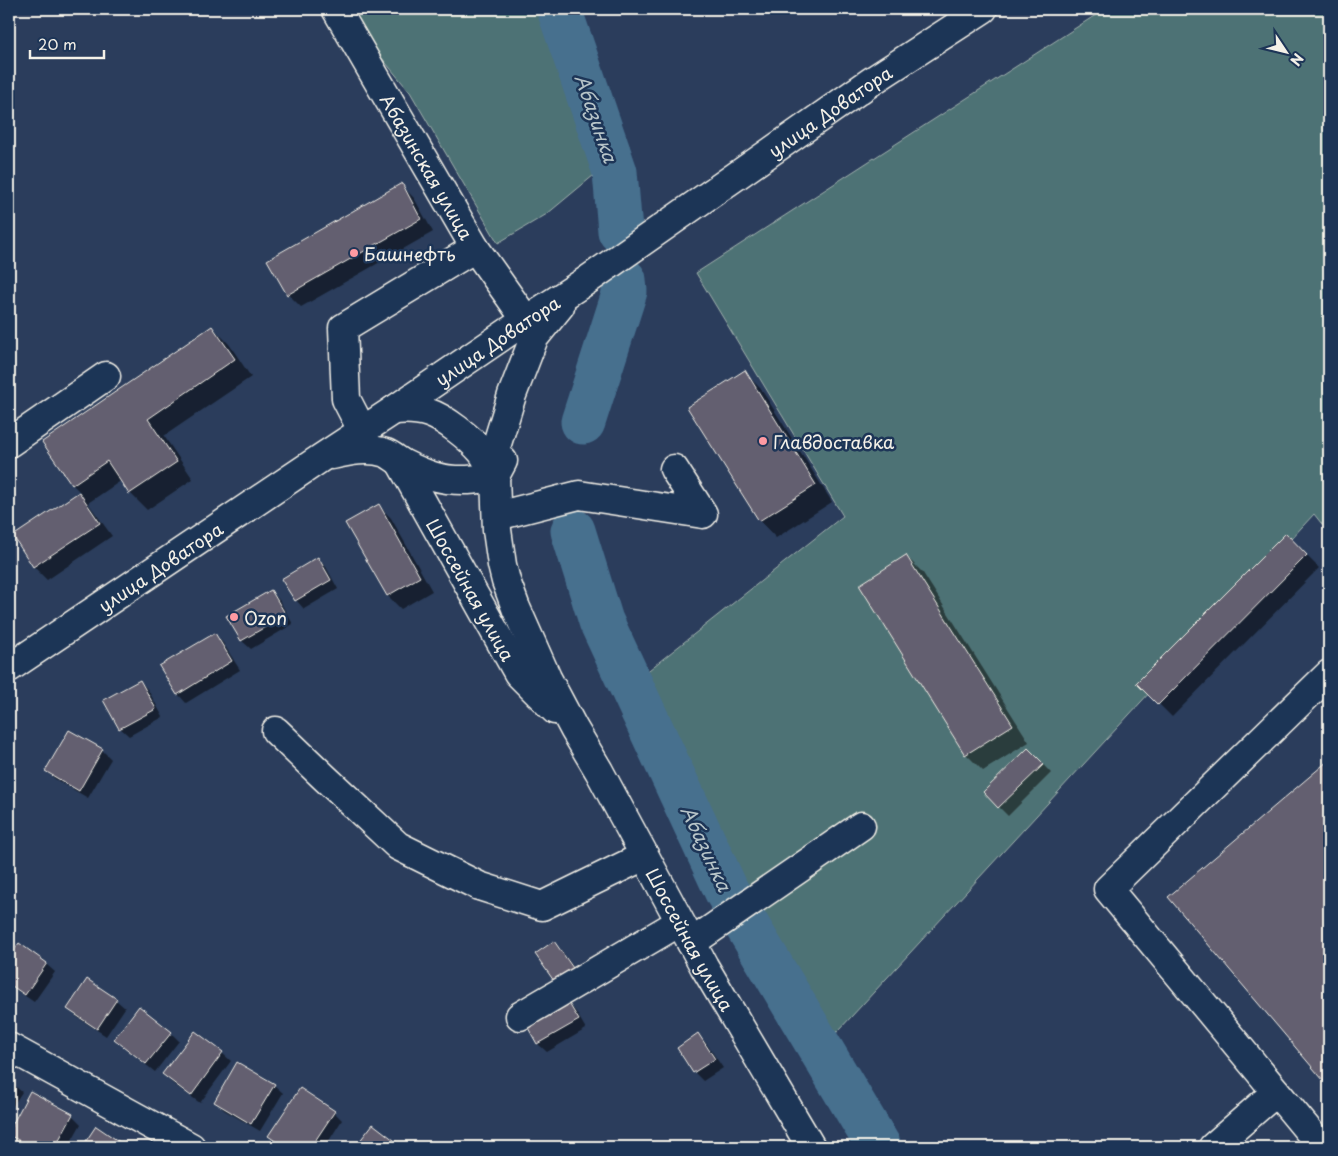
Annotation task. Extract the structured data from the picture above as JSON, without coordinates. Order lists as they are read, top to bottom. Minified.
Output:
{"streets":{"main road":["улица Доватора","Абазинская улица","Шоссейная улица"]},"crossings":[["улица Доватора","Абазинская улица"]],"water":["Абазинка"],"places":["Башнефть","Главдоставка","Ozon"],"scale_bar":"20 m","north":"bottom right"}
